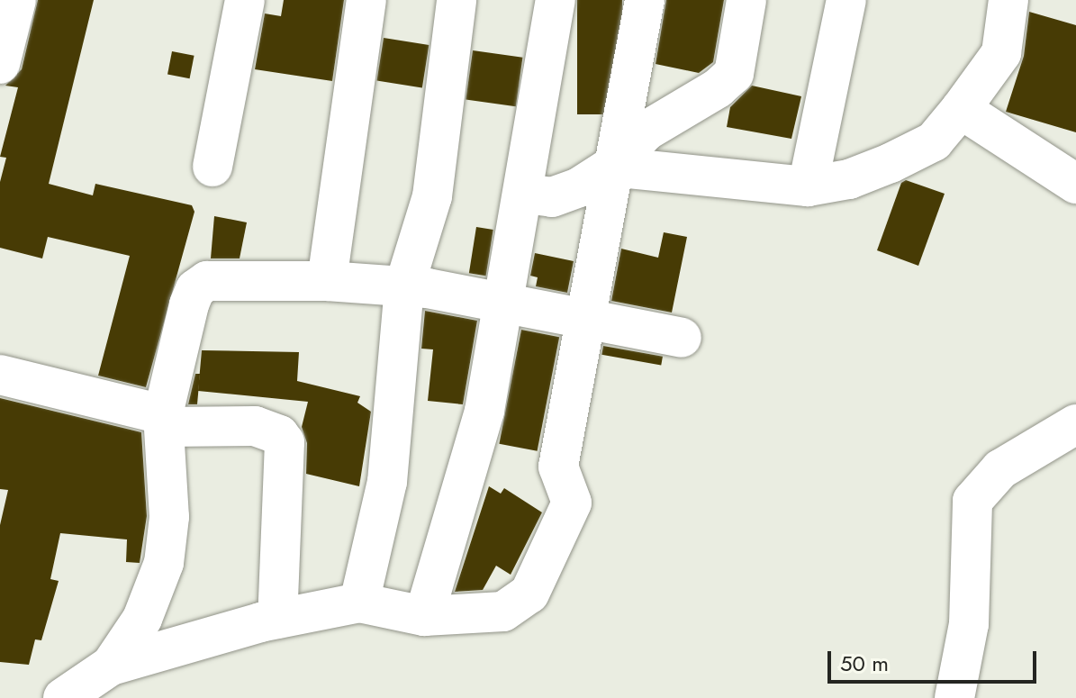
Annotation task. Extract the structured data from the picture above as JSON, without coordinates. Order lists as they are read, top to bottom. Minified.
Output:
{"scale_bar":"50 m"}
